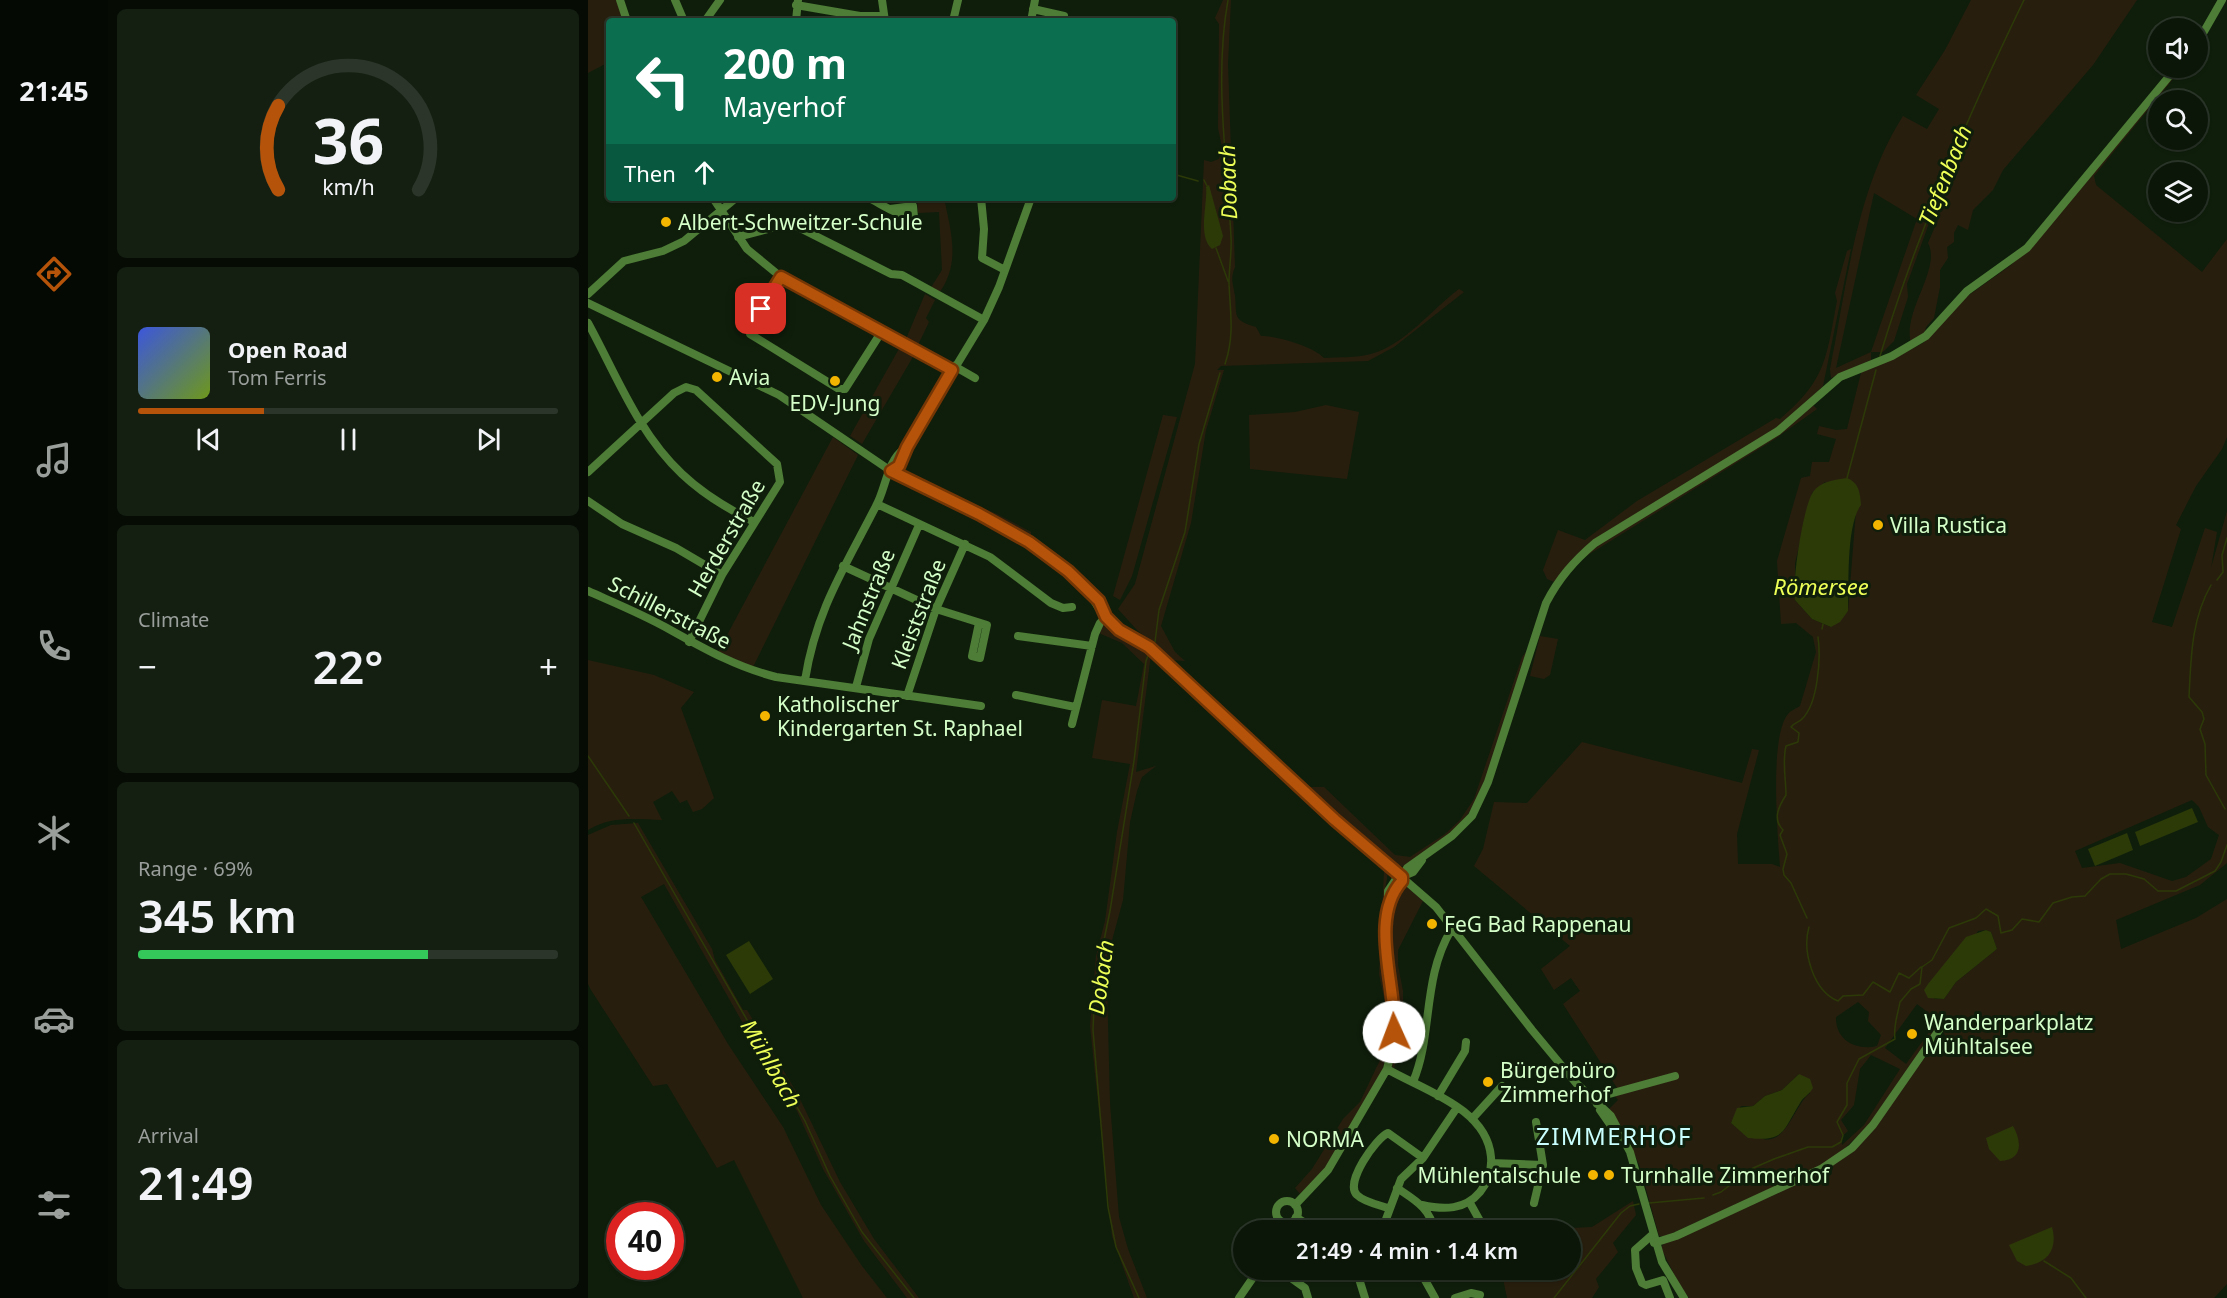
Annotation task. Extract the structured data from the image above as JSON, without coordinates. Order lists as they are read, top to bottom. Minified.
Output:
{"streets":{"street":["Herderstraße","Jahnstraße","Schillerstraße","Kleiststraße"]},"crossings":[["Herderstraße","Schillerstraße"],["Jahnstraße","Schillerstraße"],["Schillerstraße","Kleiststraße"]],"districts":["ZIMMERHOF"],"water":["Tiefenbach","Dobach","Römersee","Mühlbach"],"places":["Albert-Schweitzer-Schule","Avia","EDV-Jung","Villa Rustica","Katholischer Kindergarten St. Raphael","FeG Bad Rappenau","Wanderparkplatz Mühltalsee","Bürgerbüro Zimmerhof","NORMA","Mühlentalschule","Turnhalle Zimmerhof"],"page":{"tabs":"21:45","turn":["200 m","Mayerhof"],"then":"Then","song":["Open Road","Tom Ferris"],"tile":["Climate",["Range · 69%","345 km"],["Arrival","21:49"]],"heat":["−","22°","+"],"limit":"40","trip":"21:49 · 4 min · 1.4 km","gauge":["36","km/h"]}}
